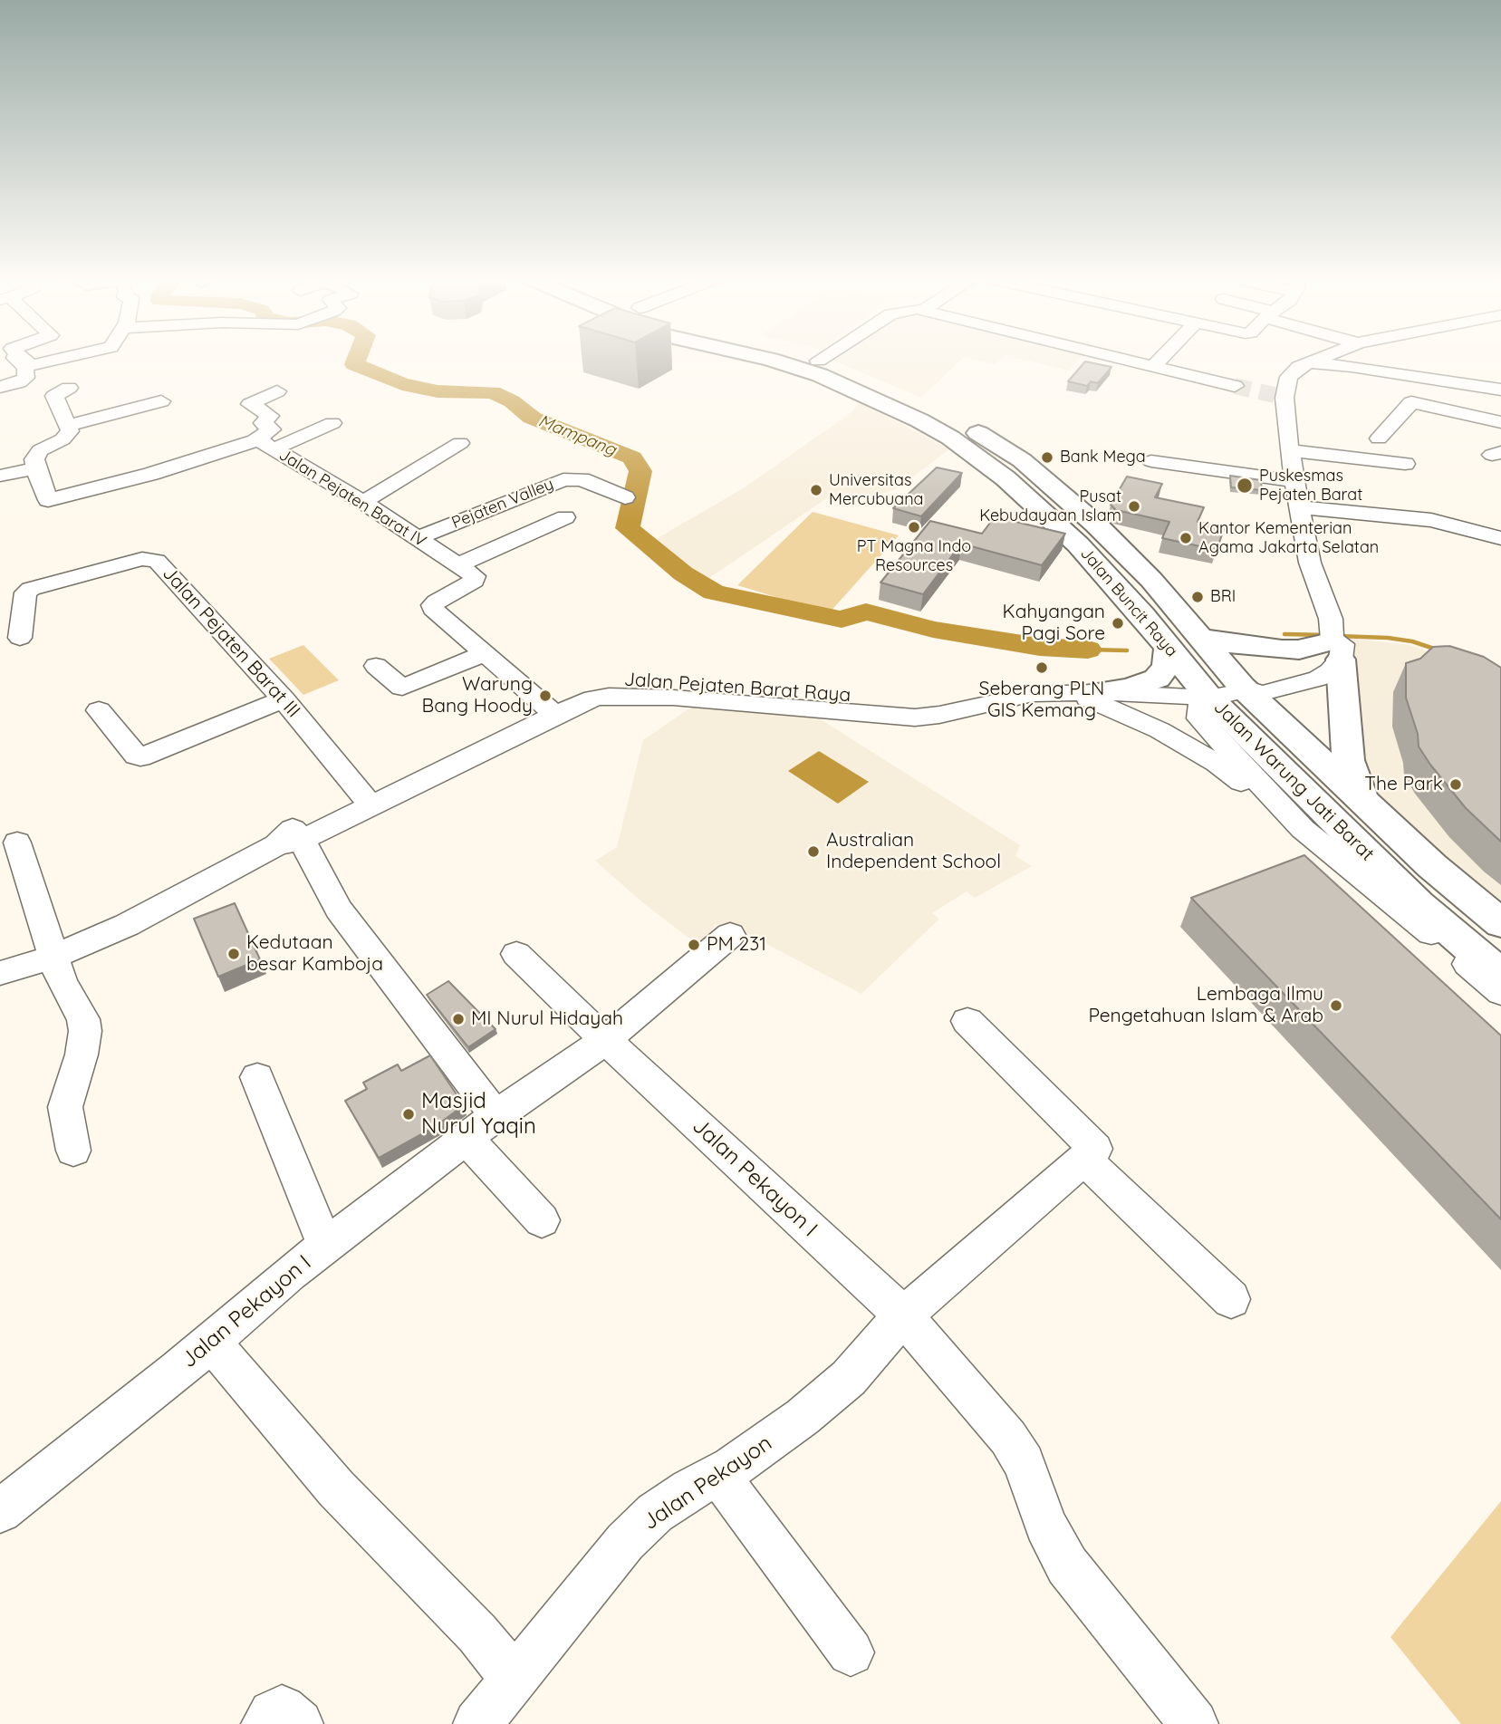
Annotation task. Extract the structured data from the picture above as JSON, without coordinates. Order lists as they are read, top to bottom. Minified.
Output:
{"streets":{"main road":["Jalan Buncit Raya","Jalan Warung Jati Barat"],"street":["Jalan Pejaten Barat IV","Pejaten Valley","Jalan Pejaten Barat III","Jalan Pejaten Barat Raya","Jalan Pekayon I","Jalan Pekayon"]},"crossings":[["Jalan Pejaten Barat IV","Pejaten Valley"],["Jalan Pejaten Barat IV","Jalan Pejaten Barat Raya"],["Jalan Buncit Raya","Jalan Pejaten Barat Raya"],["Jalan Buncit Raya","Jalan Warung Jati Barat"],["Jalan Pejaten Barat III","Jalan Pejaten Barat Raya"],["Jalan Pejaten Barat Raya","Jalan Warung Jati Barat"],["Jalan Pekayon I","Jalan Pekayon"]],"water":["Mampang"],"places":["Bank Mega","Puskesmas Pejaten Barat","Universitas Mercubuana","Pusat Kebudayaan Islam","PT Magna Indo Resources","Kantor Kementerian Agama Jakarta Selatan","BRI","Kahyangan Pagi Sore","Seberang PLN GIS Kemang","Warung Bang Hoody","The Park","Australian Independent School","PM 231","Kedutaan besar Kamboja","Lembaga Ilmu Pengetahuan Islam & Arab","MI Nurul Hidayah","Masjid Nurul Yaqin"]}
